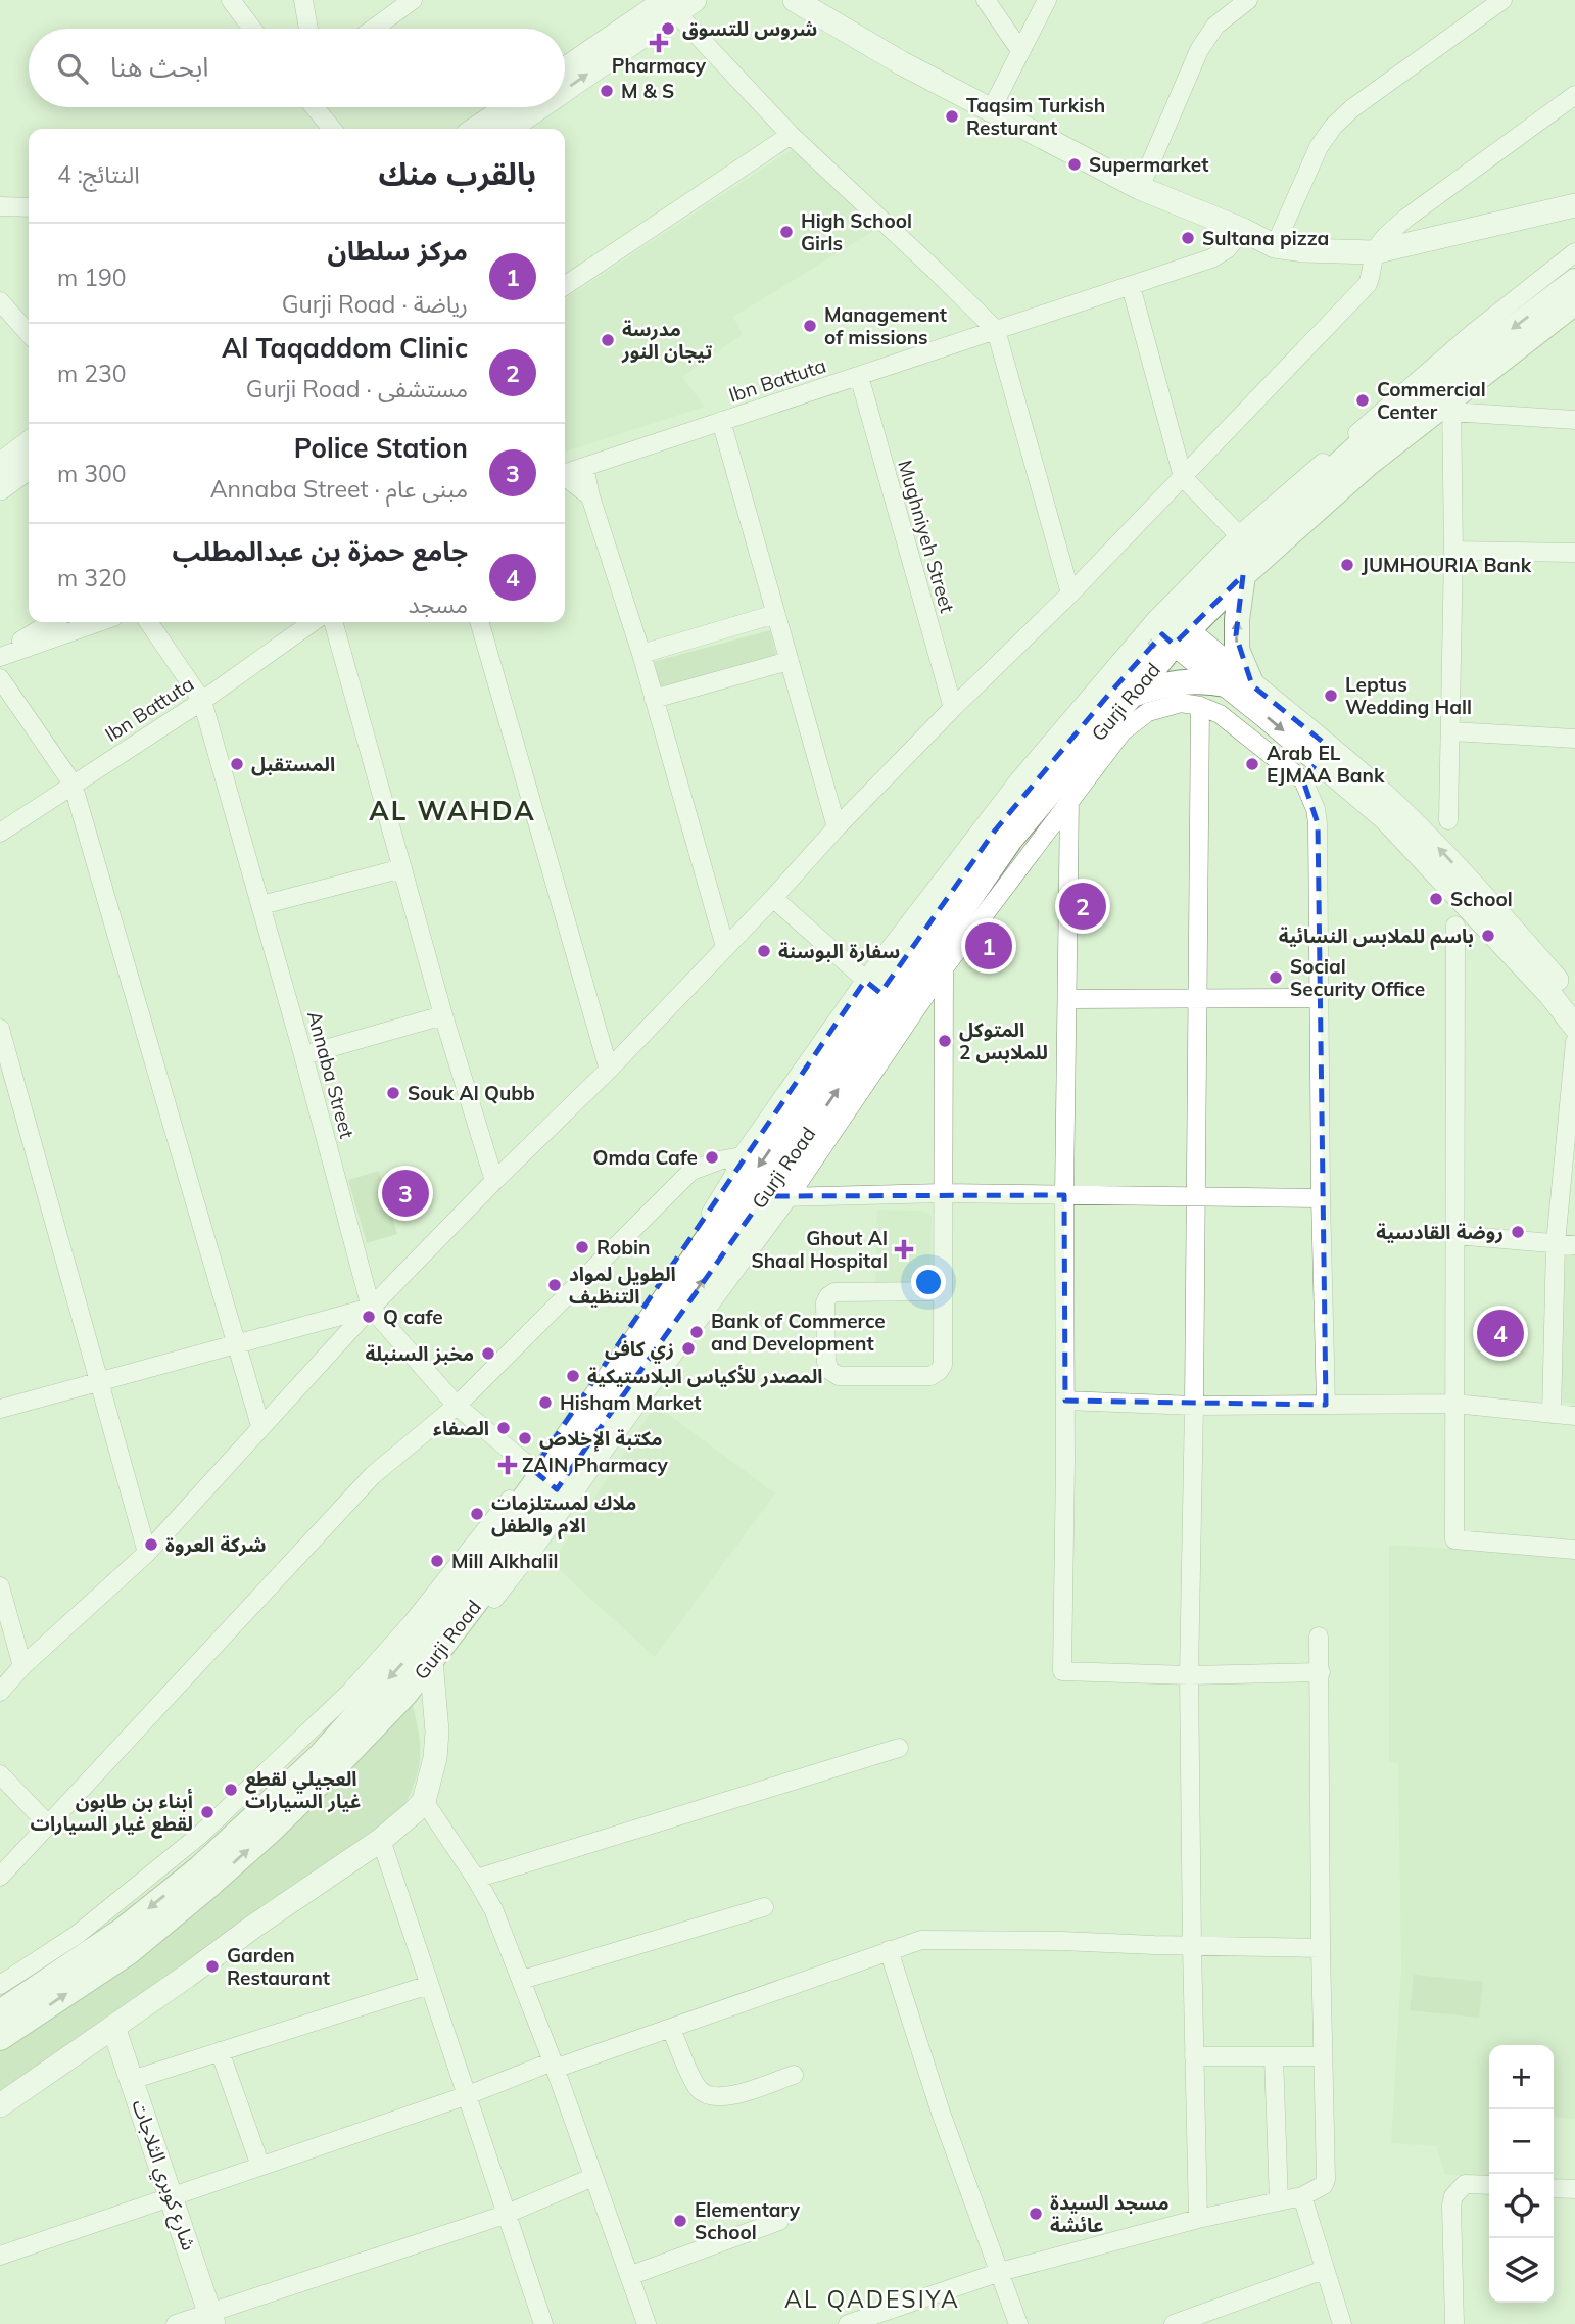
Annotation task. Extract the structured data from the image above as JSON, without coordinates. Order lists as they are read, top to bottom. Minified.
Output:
{"streets":{"highway":["Gurji Road"],"main road":["شارع كوبري الثلاجات"],"street":["Ibn Battuta","Mughniyeh Street","Annaba Street"]},"crossings":[["Ibn Battuta","Mughniyeh Street"],["Ibn Battuta","Annaba Street"],["Gurji Road","Annaba Street"]],"districts":["AL WAHDA","AL QADESIYA"],"places":{"other":["شروس للتسوق","M & S","Taqsim Turkish Resturant","Supermarket","High School Girls","Sultana pizza","Management of missions","مدرسة تيجان النور","Commercial Center","JUMHOURIA Bank","Leptus Wedding Hall","المستقبل","Arab EL EJMAA Bank","School","باسم للملابس النسائية","سفارة البوسنة","Social Security Office","المتوكل 2 للملابس","Souk Al Qubb","Omda Cafe","روضة القادسية","Robin","الطويل لمواد التنظيف","Q cafe","Bank of Commerce and Development","زي كافى","مخبز السنبلة","المصدر للأكياس البلاستيكية","Hisham Market","الصفاء","مكتبة الإخلاص","ملاك لمستلزمات الام والطفل","شركة العروة","Mill Alkhalil","العجيلي لقطع غيار السيارات","أبناء بن طابون لقطع غيار السيارات","Garden Restaurant","مسجد السيدة عائشة","Elementary School"],"health":["Pharmacy","Ghout Al Shaal Hospital","ZAIN Pharmacy"]},"page":{"search":"ابحث هنا","heading":["بالقرب منك","النتائج: 4"],"list":[{"mark":"1","name":"مركز سلطان","note":"رياضة · Gurji Road","value":"190 m"},{"mark":"2","name":"Al Taqaddom Clinic","note":"مستشفى · Gurji Road","value":"230 m"},{"mark":"3","name":"Police Station","note":"مبنى عام · Annaba Street","value":"300 m"},{"mark":"4","name":"جامع حمزة بن عبدالمطلب","note":"مسجد","value":"320 m"}],"pins":["2","1","3","4"],"map_buttons":["+","−"]}}
